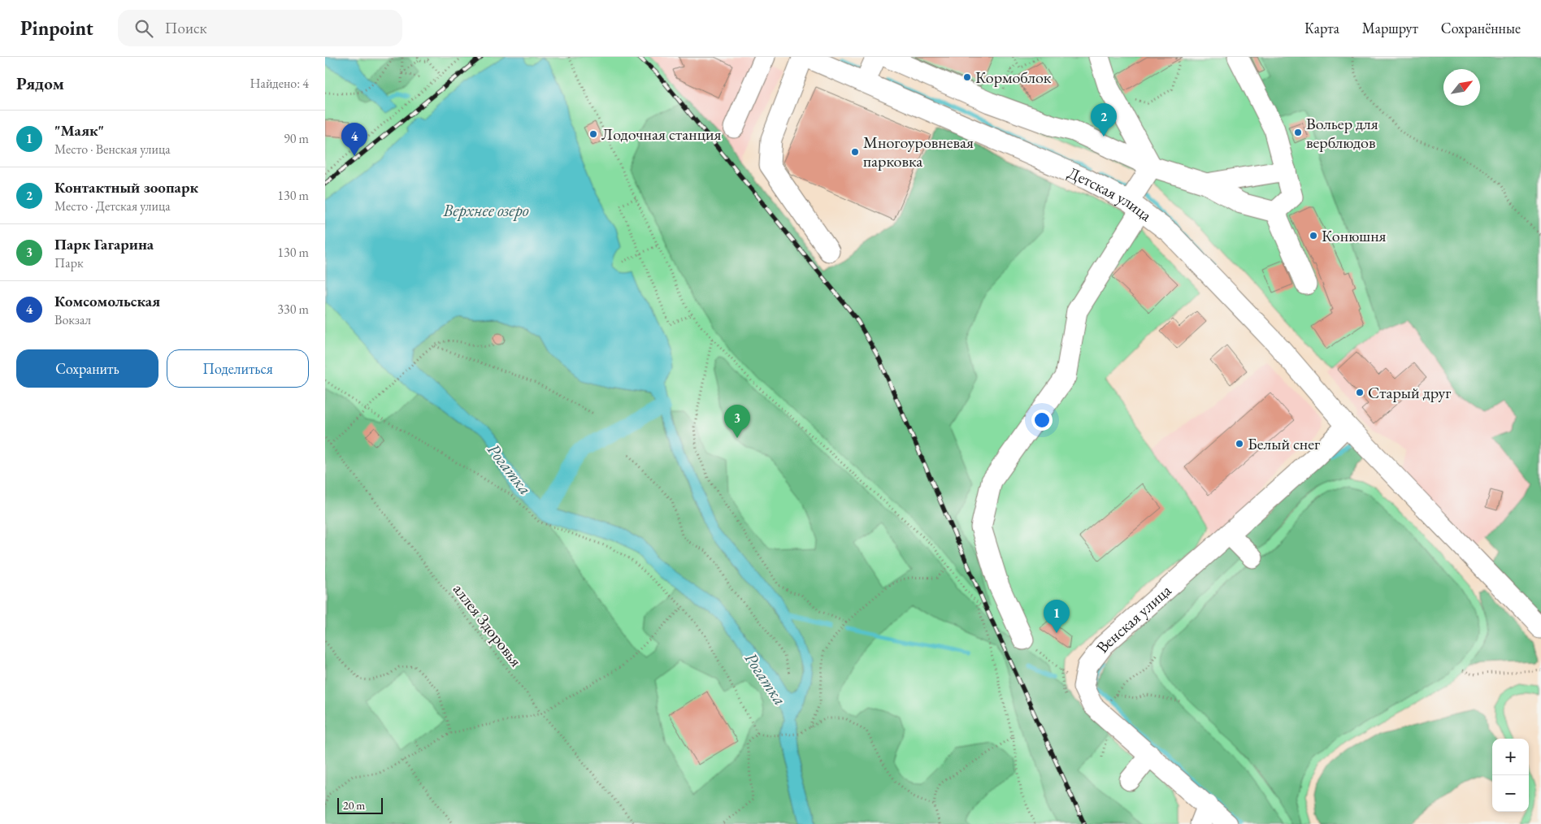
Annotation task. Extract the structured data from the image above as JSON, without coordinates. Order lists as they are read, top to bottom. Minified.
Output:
{"streets":{"street":["Детская улица","Венская улица"],"path":["аллея Здоровья"]},"crossings":[["Детская улица","Венская улица"]],"water":["Верхнее озеро","Рогатка"],"places":["Кормоблок","Вольер для верблюдов","Лодочная станция","Многоуровневая парковка","Конюшня","Старый друг","Белый снег"],"scale_bar":"20 m","north":"top right","page":{"header":"Pinpoint","search":"Поиск","nav":["Карта","Маршрут","Сохранённые"],"heading":["Рядом","Найдено: 4"],"pins":["2","4","3","1"],"list":[{"mark":"1","name":"\"Маяк\"","note":"Место · Венская улица","value":"90 m"},{"mark":"2","name":"Контактный зоопарк","note":"Место · Детская улица","value":"130 m"},{"mark":"3","name":"Парк Гагарина","note":"Парк","value":"130 m"},{"mark":"4","name":"Комсомольская","note":"Вокзал","value":"330 m"}],"buttons":["Сохранить","Поделиться"],"map_buttons":["+","−"],"scale":"20 m"}}
